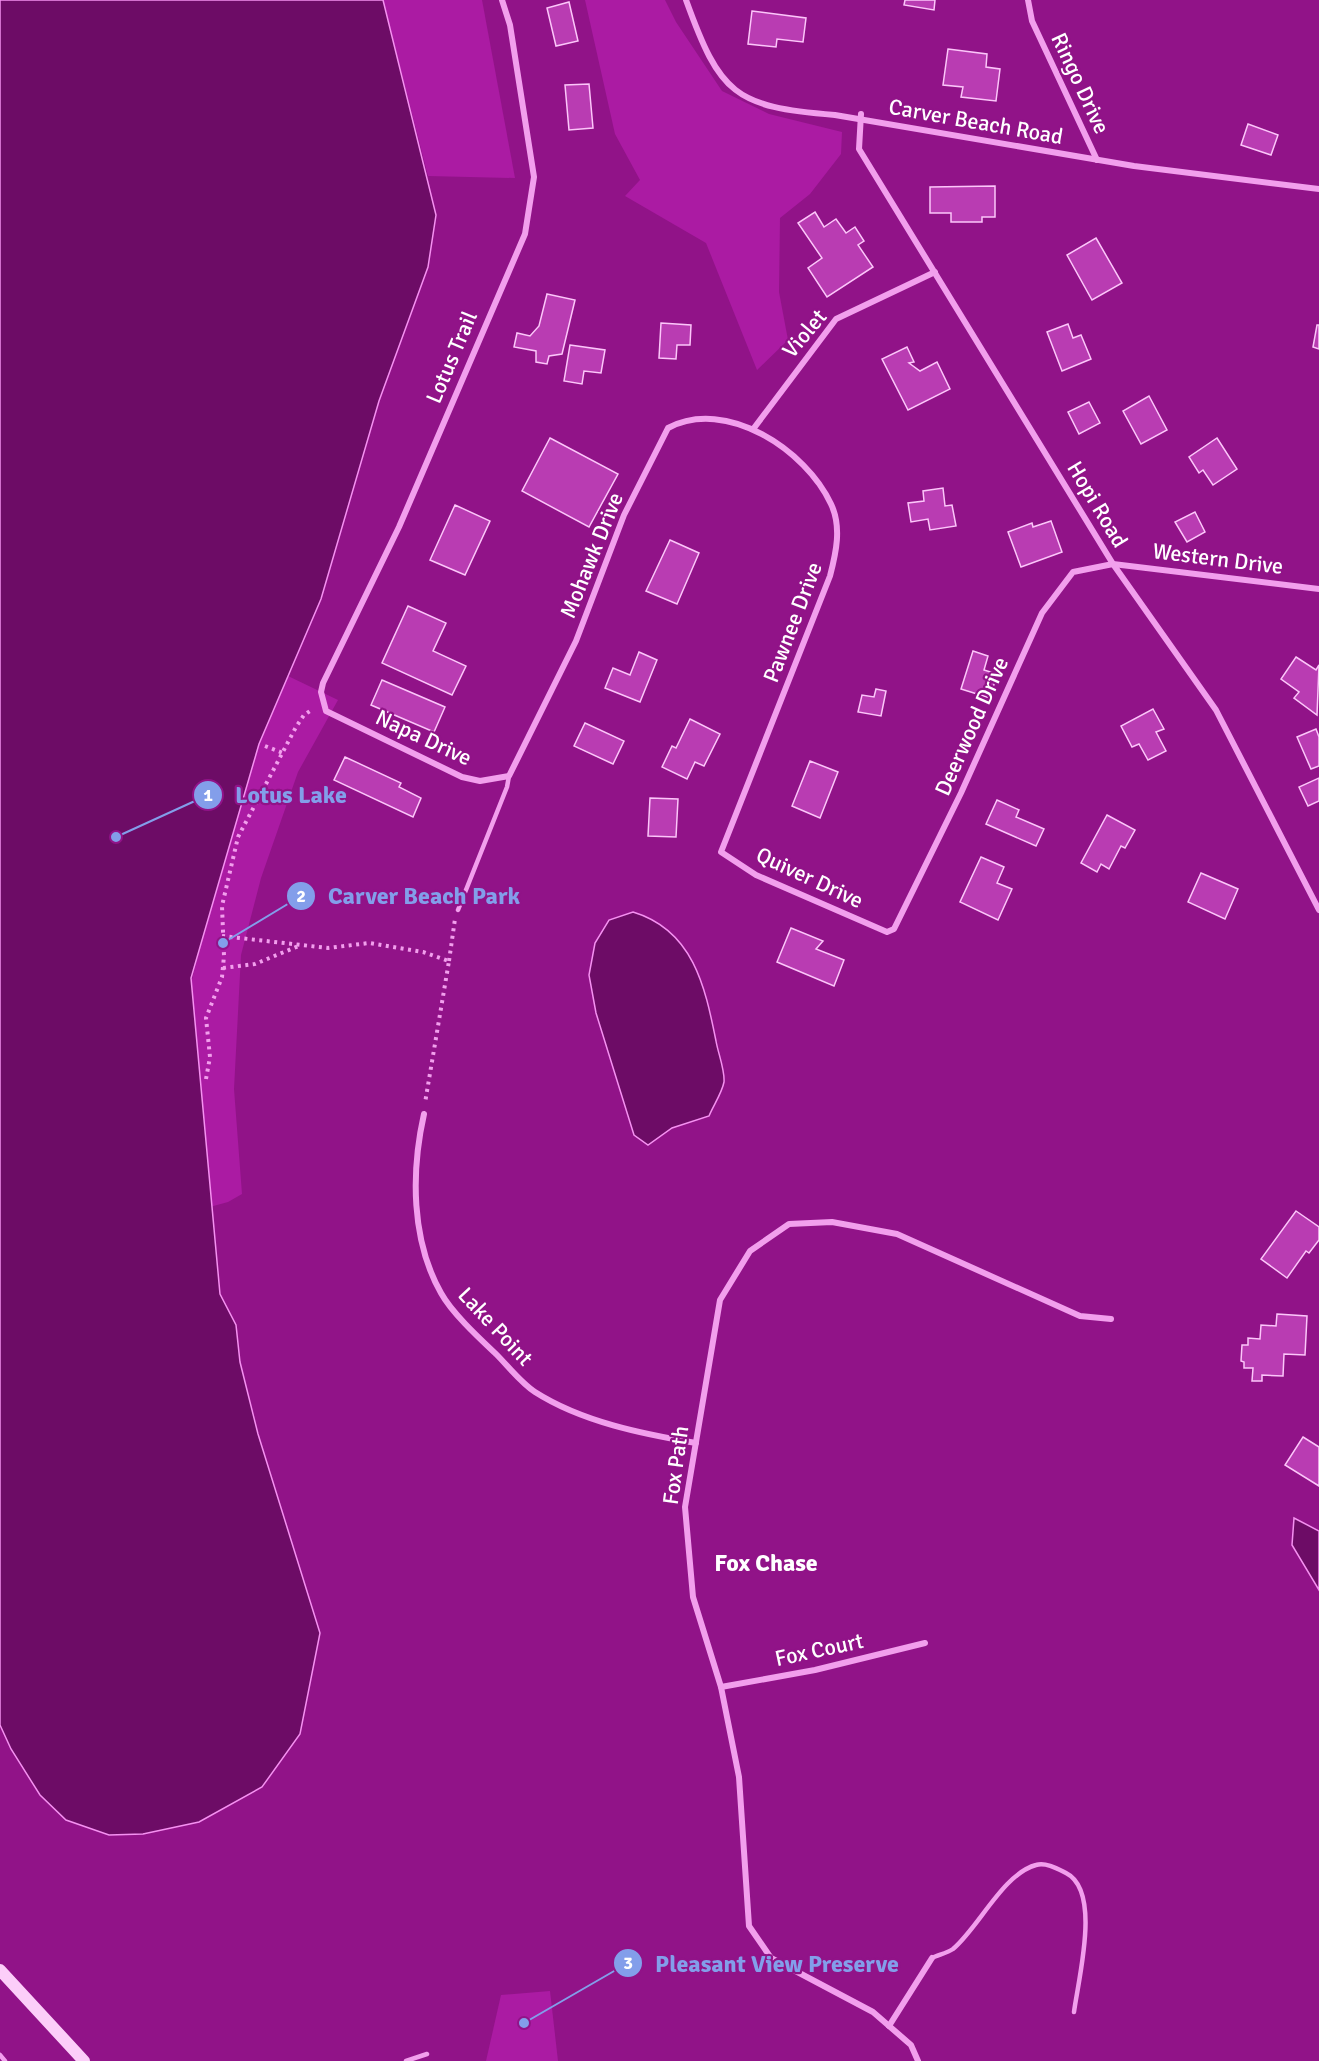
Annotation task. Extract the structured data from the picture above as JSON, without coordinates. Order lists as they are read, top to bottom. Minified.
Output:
{"streets":{"street":["Ringo Drive","Carver Beach Road","Violet","Lotus Trail","Hopi Road","Mohawk Drive","Western Drive","Pawnee Drive","Deerwood Drive","Napa Drive","Quiver Drive","Lake Point","Fox Path","Fox Court"]},"crossings":[["Ringo Drive","Carver Beach Road"],["Carver Beach Road","Hopi Road"],["Violet","Hopi Road"],["Violet","Mohawk Drive"],["Violet","Pawnee Drive"],["Lotus Trail","Napa Drive"],["Hopi Road","Western Drive"],["Hopi Road","Deerwood Drive"],["Mohawk Drive","Pawnee Drive"],["Mohawk Drive","Napa Drive"],["Western Drive","Deerwood Drive"],["Pawnee Drive","Quiver Drive"],["Deerwood Drive","Quiver Drive"],["Lake Point","Fox Path"],["Fox Path","Fox Court"]],"districts":["Fox Chase"],"places":["Lotus Lake","Carver Beach Park","Pleasant View Preserve"]}
